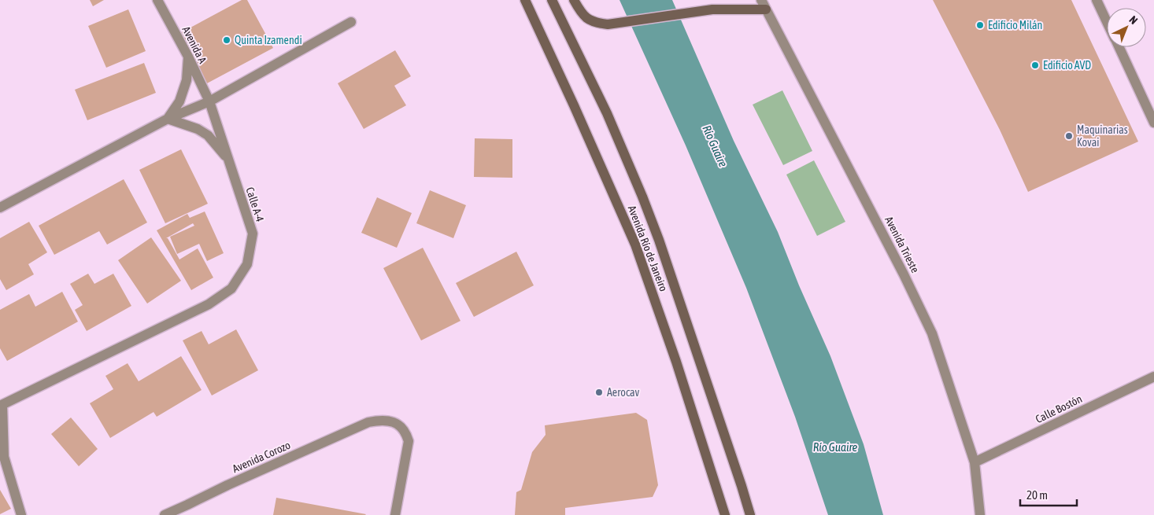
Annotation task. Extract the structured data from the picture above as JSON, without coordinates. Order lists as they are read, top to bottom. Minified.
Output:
{"streets":{"street":["Avenida A","Calle A-4","Avenida Trieste","Avenida Río de Janeiro","Calle Bostón","Avenida Corozo"]},"crossings":[["Avenida A","Calle A-4"],["Avenida Trieste","Calle Bostón"]],"water":["Río Guaire"],"places":["Edificio Milán","Quinta Izamendi","Edificio AVD","Maquinarias Kovai","Aerocav"],"scale_bar":"20 m","north":"top right"}
